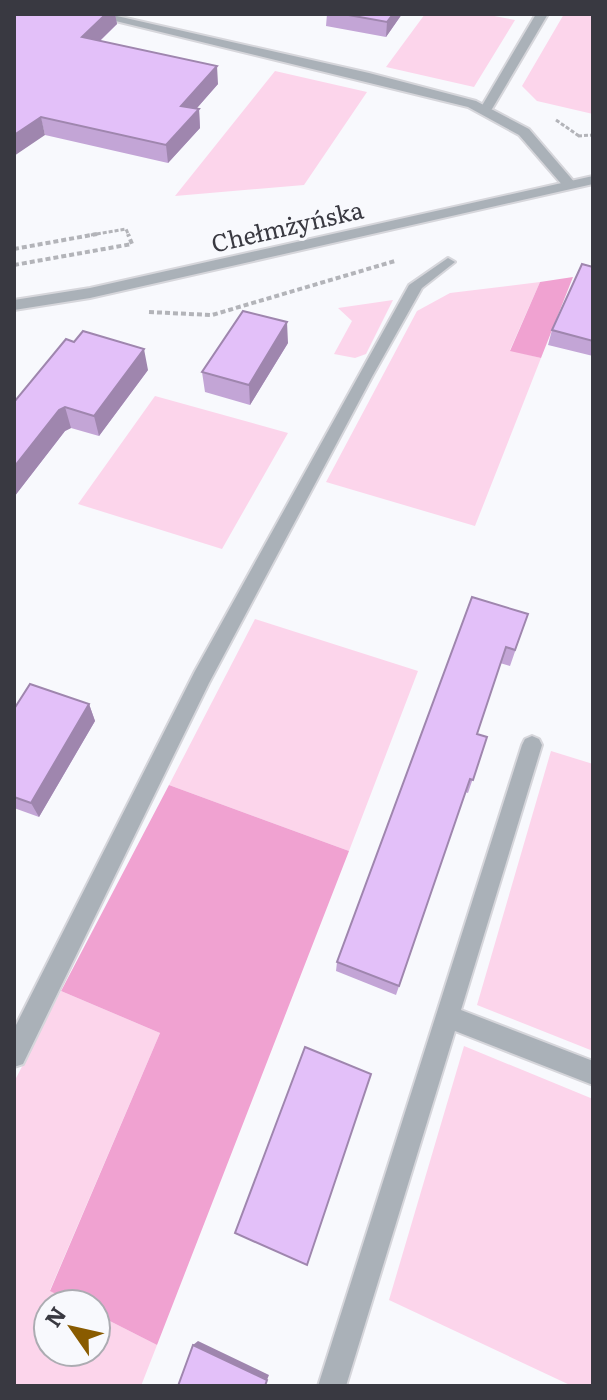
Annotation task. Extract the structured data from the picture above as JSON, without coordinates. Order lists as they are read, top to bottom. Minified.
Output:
{"streets":{"street":["Chełmżyńska"]},"north":"top left"}
